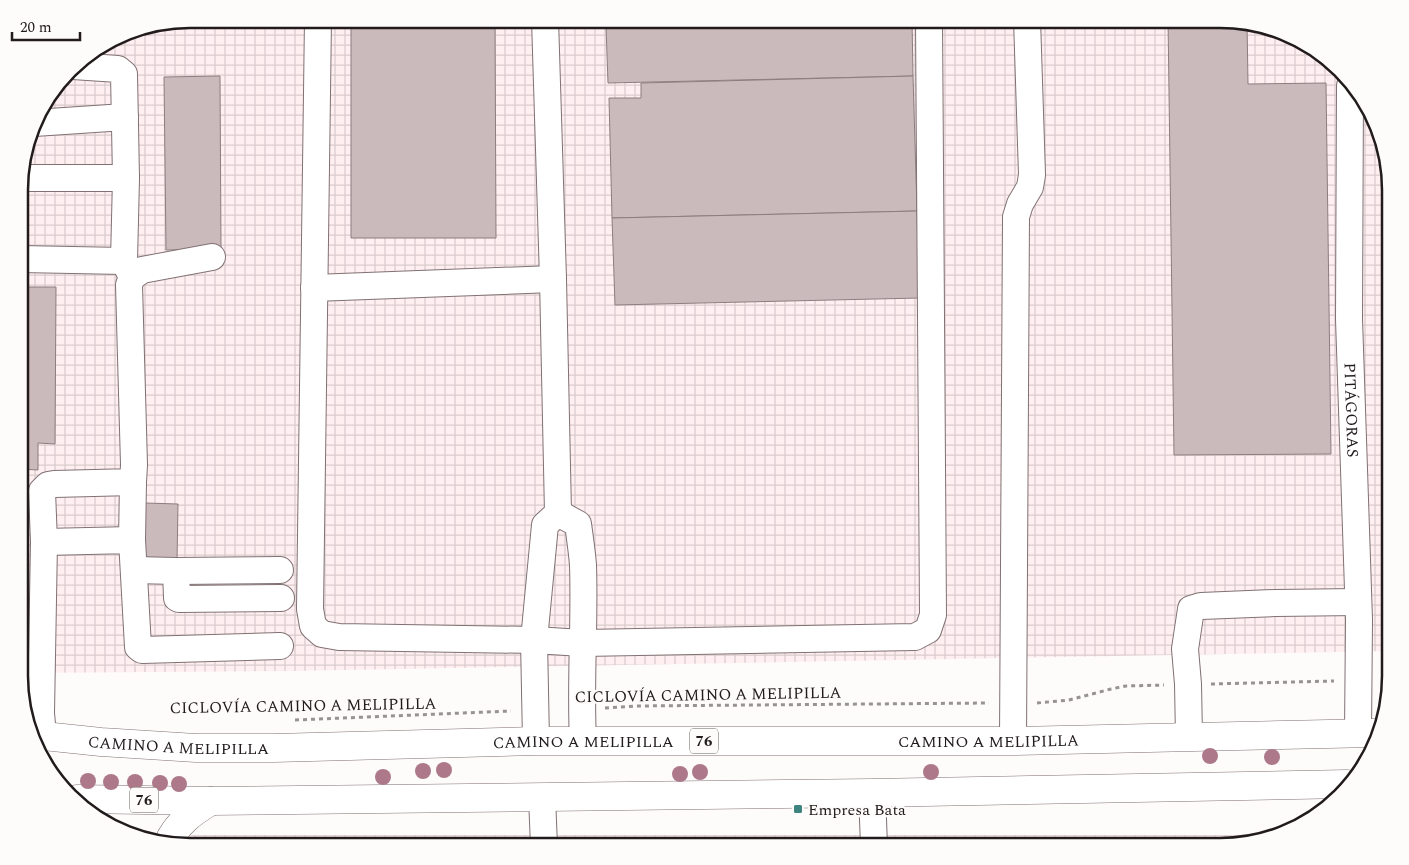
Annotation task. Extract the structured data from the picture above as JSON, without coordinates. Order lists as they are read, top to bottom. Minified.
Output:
{"streets":{"main road":["76","CAMINO A MELIPILLA"],"lane":["PITÁGORAS"],"path":["CICLOVÍA CAMINO A MELIPILLA"]},"crossings":[["PITÁGORAS","CICLOVÍA CAMINO A MELIPILLA"],["PITÁGORAS","CAMINO A MELIPILLA"]],"places":{"transit":["Empresa Bata"]},"scale_bar":"20 m"}
